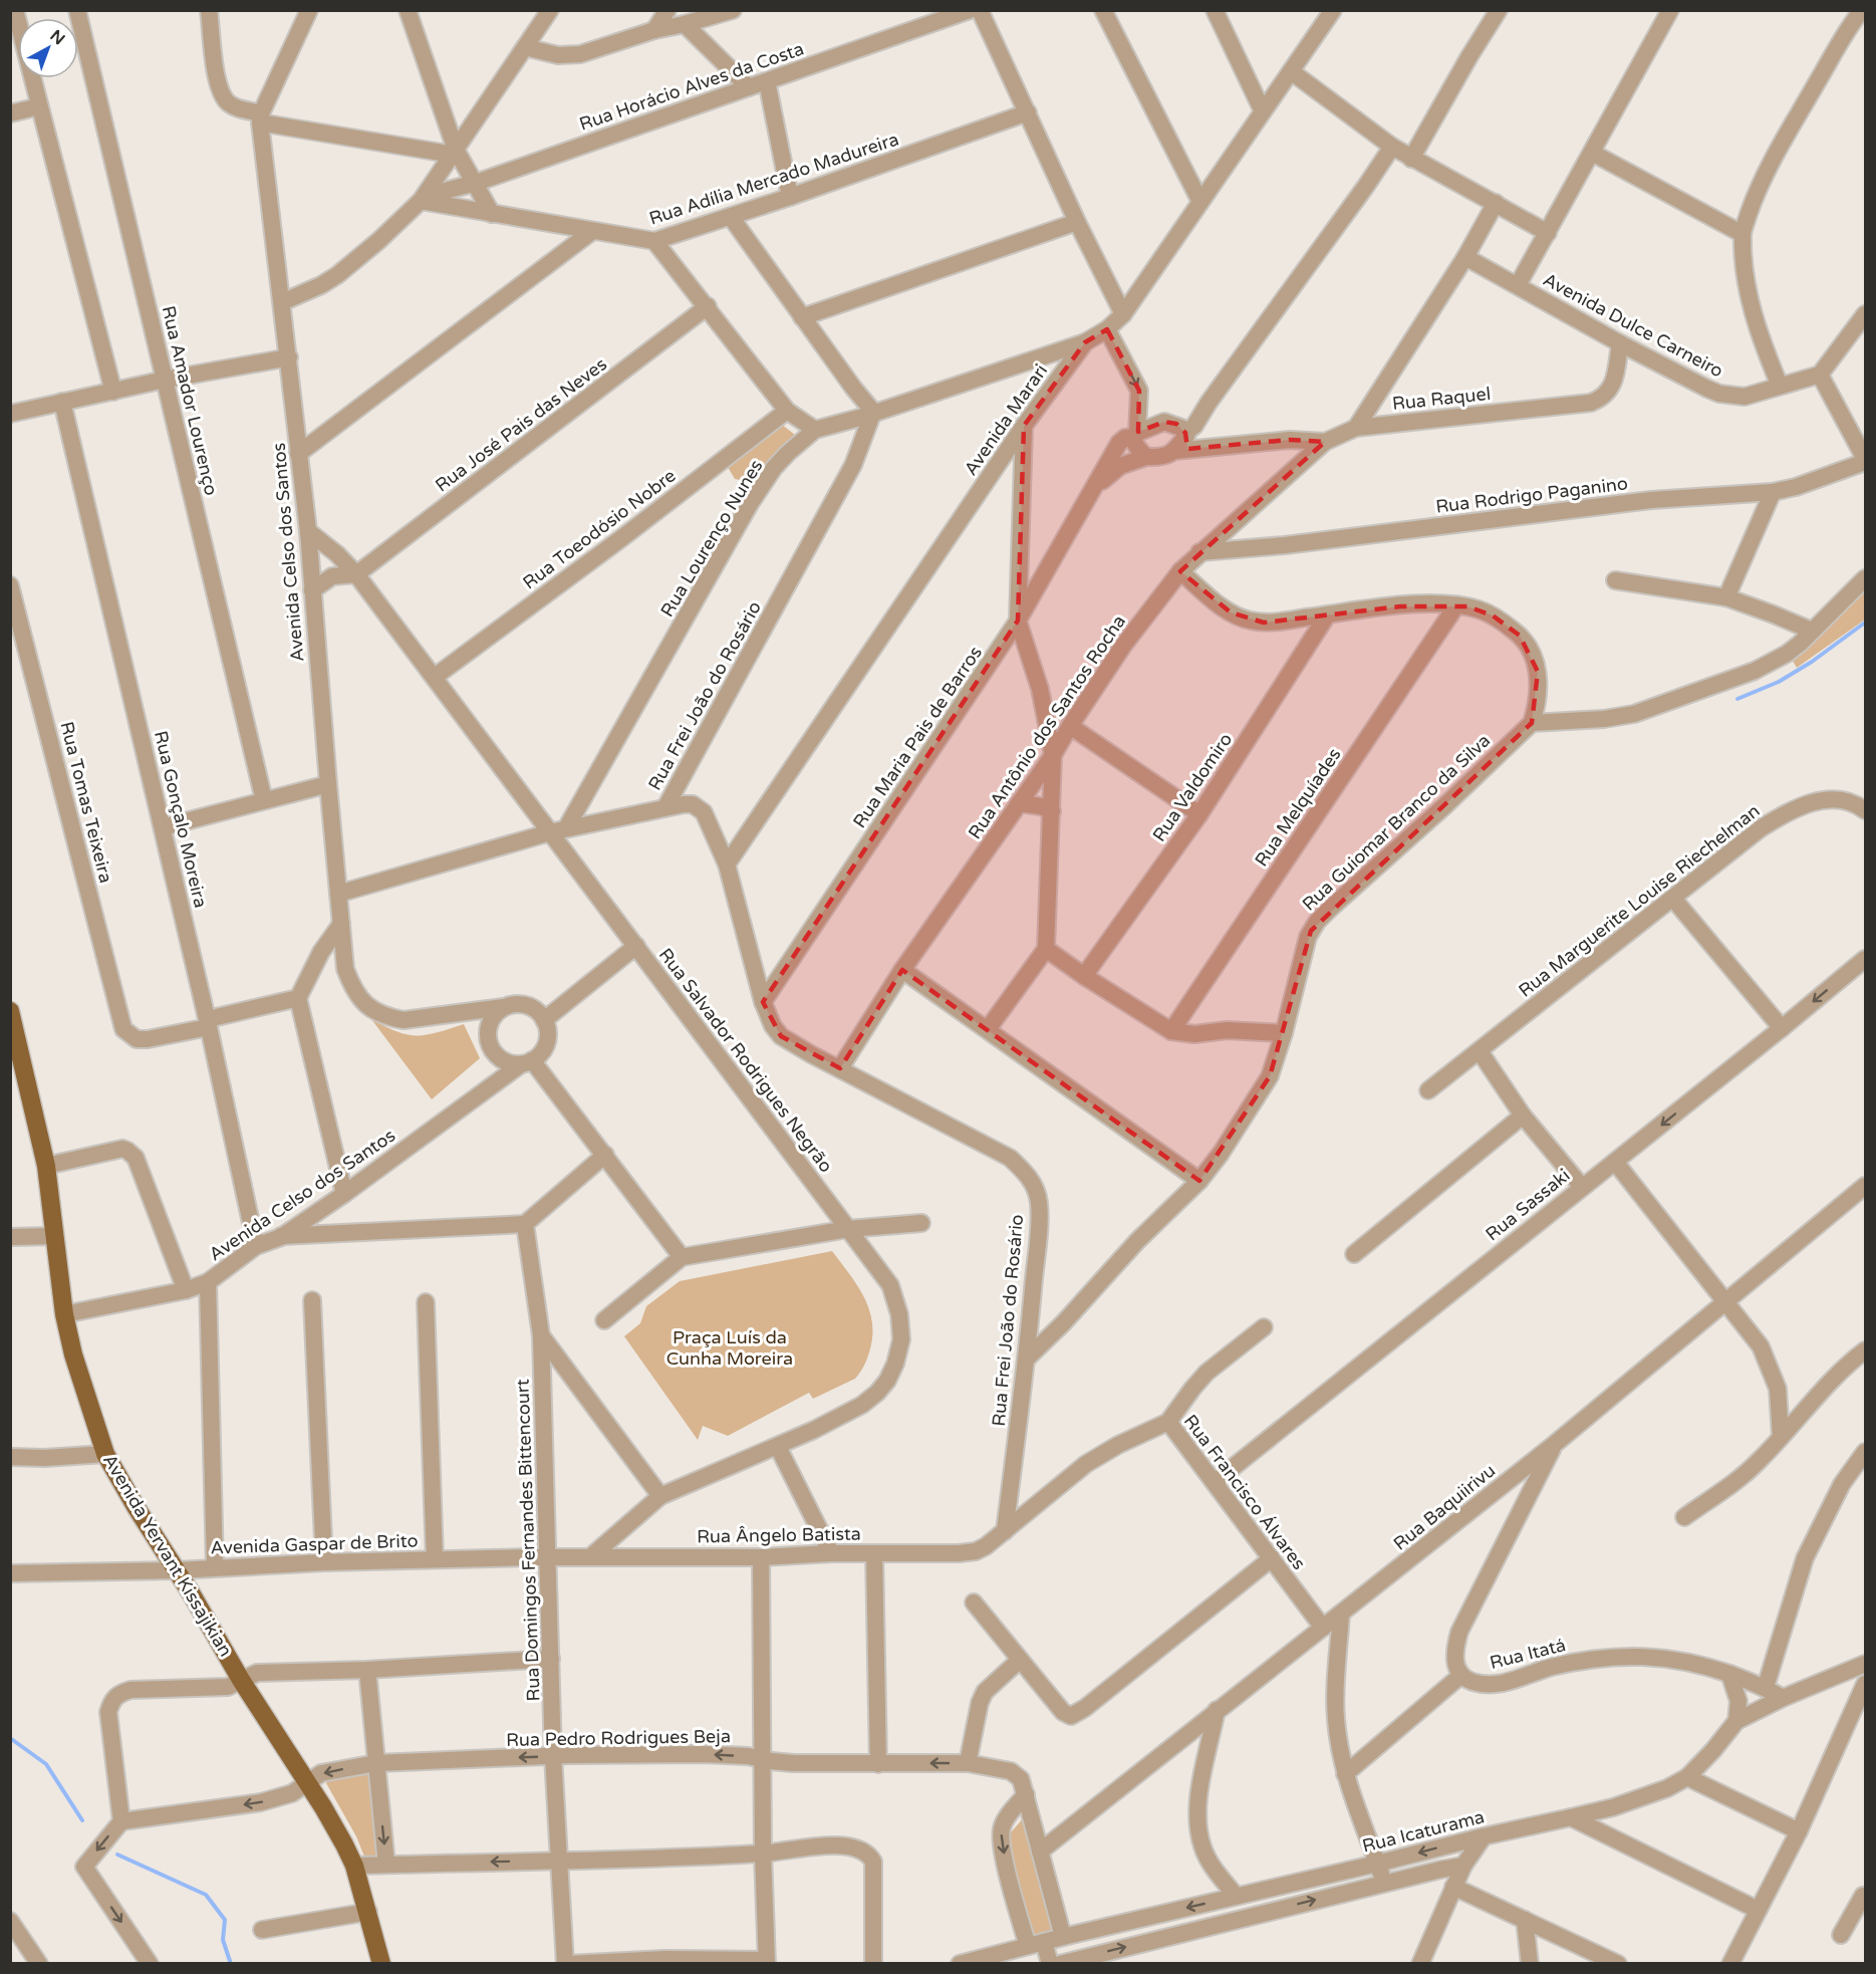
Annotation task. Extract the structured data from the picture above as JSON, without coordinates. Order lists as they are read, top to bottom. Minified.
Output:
{"streets":{"main road":["Avenida Yervant Kissajikian"],"street":["Rua Horácio Alves da Costa","Rua Adília Mercado Madureira","Avenida Dulce Carneiro","Rua Raquel","Rua Amador Lourenço","Avenida Marari","Rua José Pais das Neves","Rua Rodrigo Paganino","Rua Toeodósio Nobre","Rua Lourenço Nunes","Avenida Celso dos Santos","Rua Frei João do Rosário","Rua Antônio dos Santos Rocha","Rua Maria Pais de Barros","Rua Valdomiro","Rua Tomas Teixeira","Rua Melquíades","Rua Gonçalo Moreira","Rua Guiomar Branco da Silva","Rua Marguerite Louise Riechelman","Rua Salvador Rodrigues Negrão","Rua Sassaki","Rua Francisco Álvares","Rua Baquiirivu","Rua Ângelo Batista","Rua Domingos Fernandes Bittencourt","Avenida Gaspar de Brito","Rua Itatá","Rua Pedro Rodrigues Beja","Rua Icaturama"]},"crossings":[["Rua Horácio Alves da Costa","Rua Adília Mercado Madureira"],["Avenida Dulce Carneiro","Rua Raquel"],["Rua Raquel","Rua Antônio dos Santos Rocha"],["Rua Raquel","Rua Maria Pais de Barros"],["Avenida Marari","Rua Lourenço Nunes"],["Avenida Marari","Rua Frei João do Rosário"],["Rua José Pais das Neves","Rua Salvador Rodrigues Negrão"],["Rua Rodrigo Paganino","Rua Antônio dos Santos Rocha"],["Rua Toeodósio Nobre","Rua Salvador Rodrigues Negrão"],["Rua Lourenço Nunes","Rua Frei João do Rosário"],["Rua Lourenço Nunes","Rua Salvador Rodrigues Negrão"],["Avenida Celso dos Santos","Rua Gonçalo Moreira"],["Avenida Celso dos Santos","Rua Salvador Rodrigues Negrão"],["Avenida Celso dos Santos","Avenida Yervant Kissajikian"],["Rua Frei João do Rosário","Rua Antônio dos Santos Rocha"],["Rua Frei João do Rosário","Rua Maria Pais de Barros"],["Rua Frei João do Rosário","Rua Guiomar Branco da Silva"],["Rua Frei João do Rosário","Rua Francisco Álvares"],["Rua Frei João do Rosário","Rua Ângelo Batista"],["Rua Tomas Teixeira","Rua Gonçalo Moreira"],["Rua Salvador Rodrigues Negrão","Rua Ângelo Batista"],["Rua Sassaki","Rua Francisco Álvares"],["Rua Francisco Álvares","Rua Baquiirivu"],["Rua Francisco Álvares","Rua Ângelo Batista"],["Rua Ângelo Batista","Rua Domingos Fernandes Bittencourt"],["Rua Ângelo Batista","Avenida Gaspar de Brito"],["Rua Domingos Fernandes Bittencourt","Avenida Gaspar de Brito"],["Rua Domingos Fernandes Bittencourt","Rua Pedro Rodrigues Beja"],["Avenida Gaspar de Brito","Avenida Yervant Kissajikian"],["Avenida Yervant Kissajikian","Rua Pedro Rodrigues Beja"]],"one_way":["Rua Sassaki"],"parks":["Praça Luís da Cunha Moreira"],"north":"top right"}
